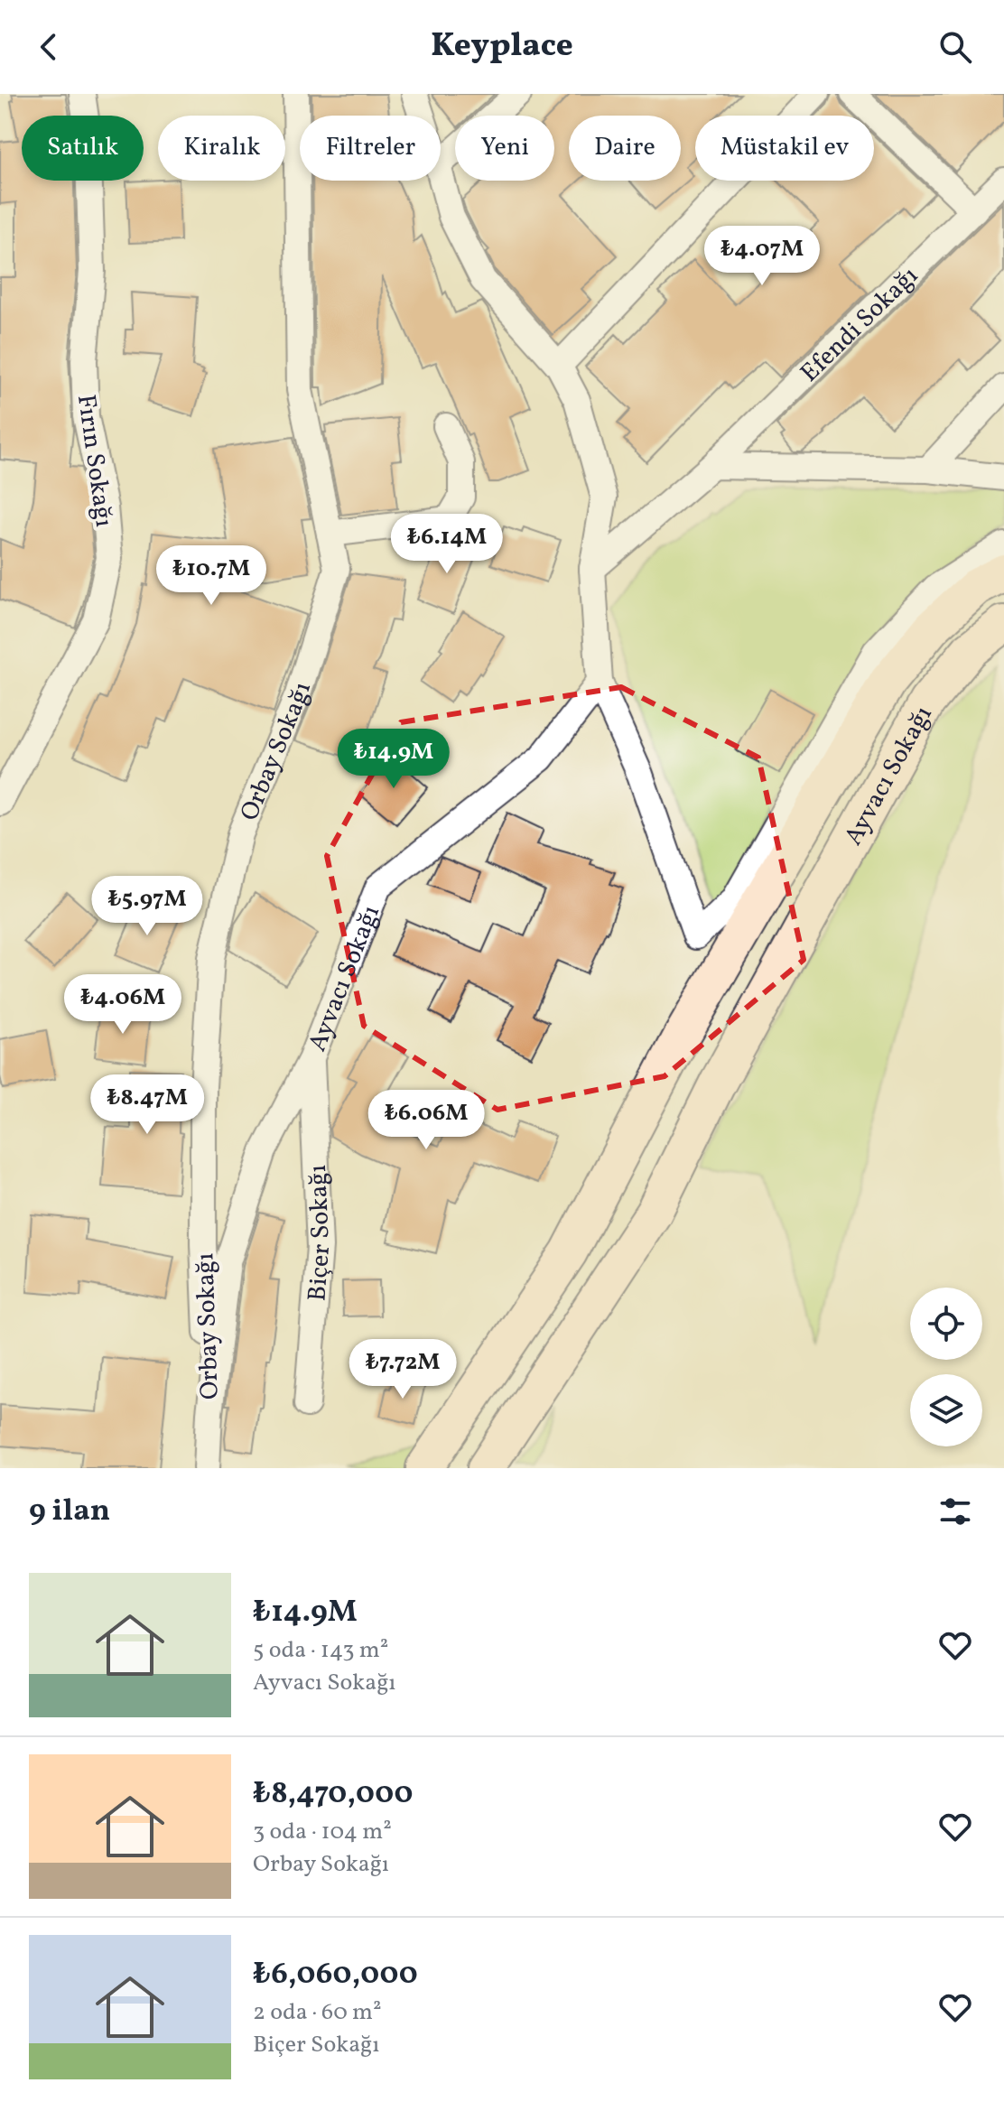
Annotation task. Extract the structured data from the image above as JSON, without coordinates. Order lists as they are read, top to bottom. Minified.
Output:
{"streets":{"main road":["Ayvacı Sokağı"],"street":["Efendi Sokağı","Fırın Sokağı","Orbay Sokağı","Biçer Sokağı"]},"crossings":[["Orbay Sokağı","Ayvacı Sokağı"],["Ayvacı Sokağı","Biçer Sokağı"]],"page":{"header":"Keyplace","chip":["Satılık","Kiralık","Filtreler","Yeni","Daire","Müstakil ev"],"price":["₺4.07M","₺6.14M","₺10.7M","₺14.9M","₺5.97M","₺4.06M","₺8.47M","₺6.06M","₺7.72M"],"heading":"9 ilan","list":[{"name":"₺14.9M","note":"5 oda · 143 m² · Ayvacı Sokağı"},{"name":"₺8,470,000","note":"3 oda · 104 m² · Orbay Sokağı"},{"name":"₺6,060,000","note":"2 oda · 60 m² · Biçer Sokağı"}]}}
